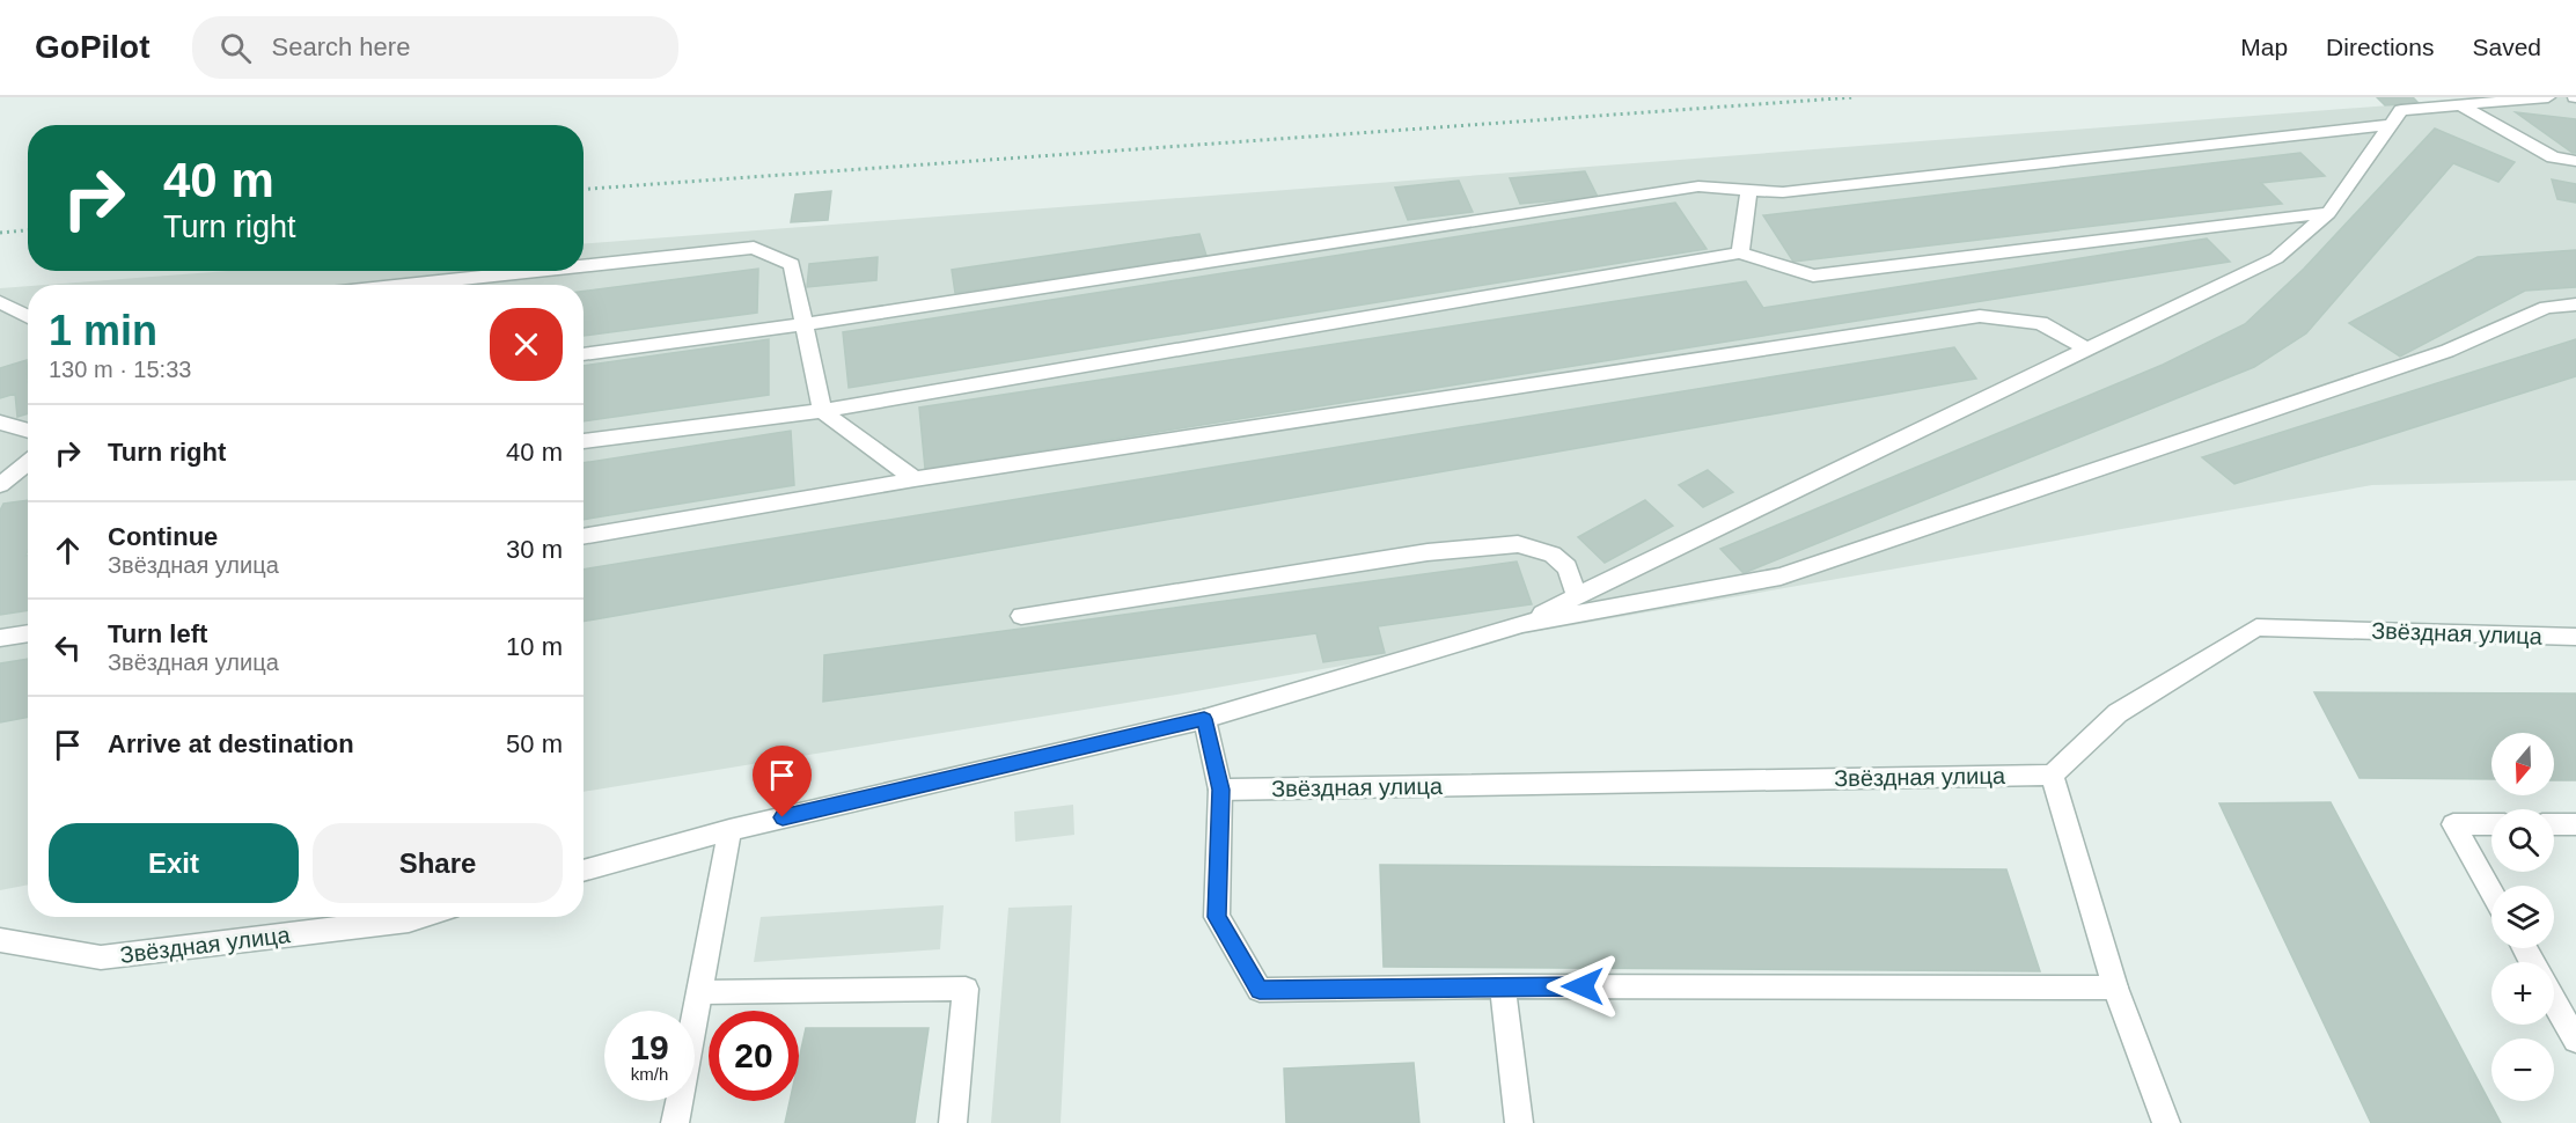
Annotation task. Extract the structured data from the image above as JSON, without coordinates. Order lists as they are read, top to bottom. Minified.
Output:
{"streets":{"street":["Звёздная улица"]},"north":"bottom","page":{"header":"GoPilot","search":"Search here","nav":["Map","Directions","Saved"],"turn":["40 m","Turn right"],"heading":["1 min","130 m · 15:33"],"list":[{"name":"Turn right","value":"40 m"},{"name":"Continue","note":"Звёздная улица","value":"30 m"},{"name":"Turn left","note":"Звёздная улица","value":"10 m"},{"name":"Arrive at destination","value":"50 m"}],"map_buttons":["+","−"],"buttons":["Exit","Share"],"speed":"19 km/h","limit":"20"}}
